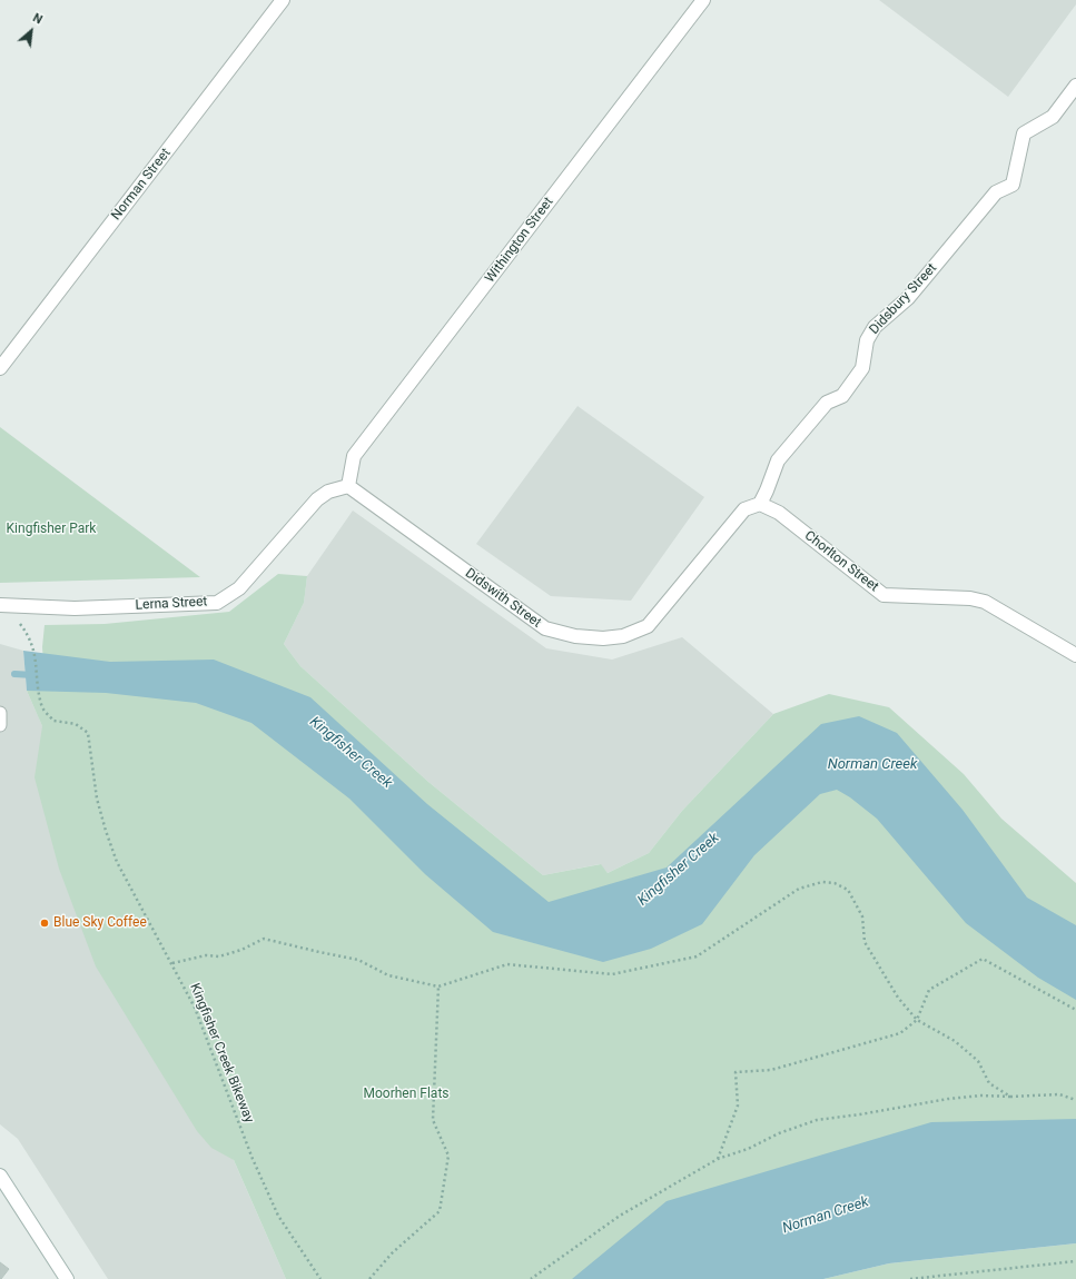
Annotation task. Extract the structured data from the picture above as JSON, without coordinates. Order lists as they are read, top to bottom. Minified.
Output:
{"streets":{"street":["Norman Street","Withington Street","Didsbury Street","Chorlton Street","Didswith Street","Lerna Street"],"path":["Kingfisher Creek Bikeway"]},"crossings":[["Withington Street","Didswith Street"],["Withington Street","Lerna Street"],["Didsbury Street","Chorlton Street"],["Didsbury Street","Didswith Street"],["Chorlton Street","Didswith Street"],["Didswith Street","Lerna Street"]],"water":["Kingfisher Creek","Norman Creek"],"parks":["Kingfisher Park","Moorhen Flats"],"places":["Blue Sky Coffee"],"north":"top right"}
